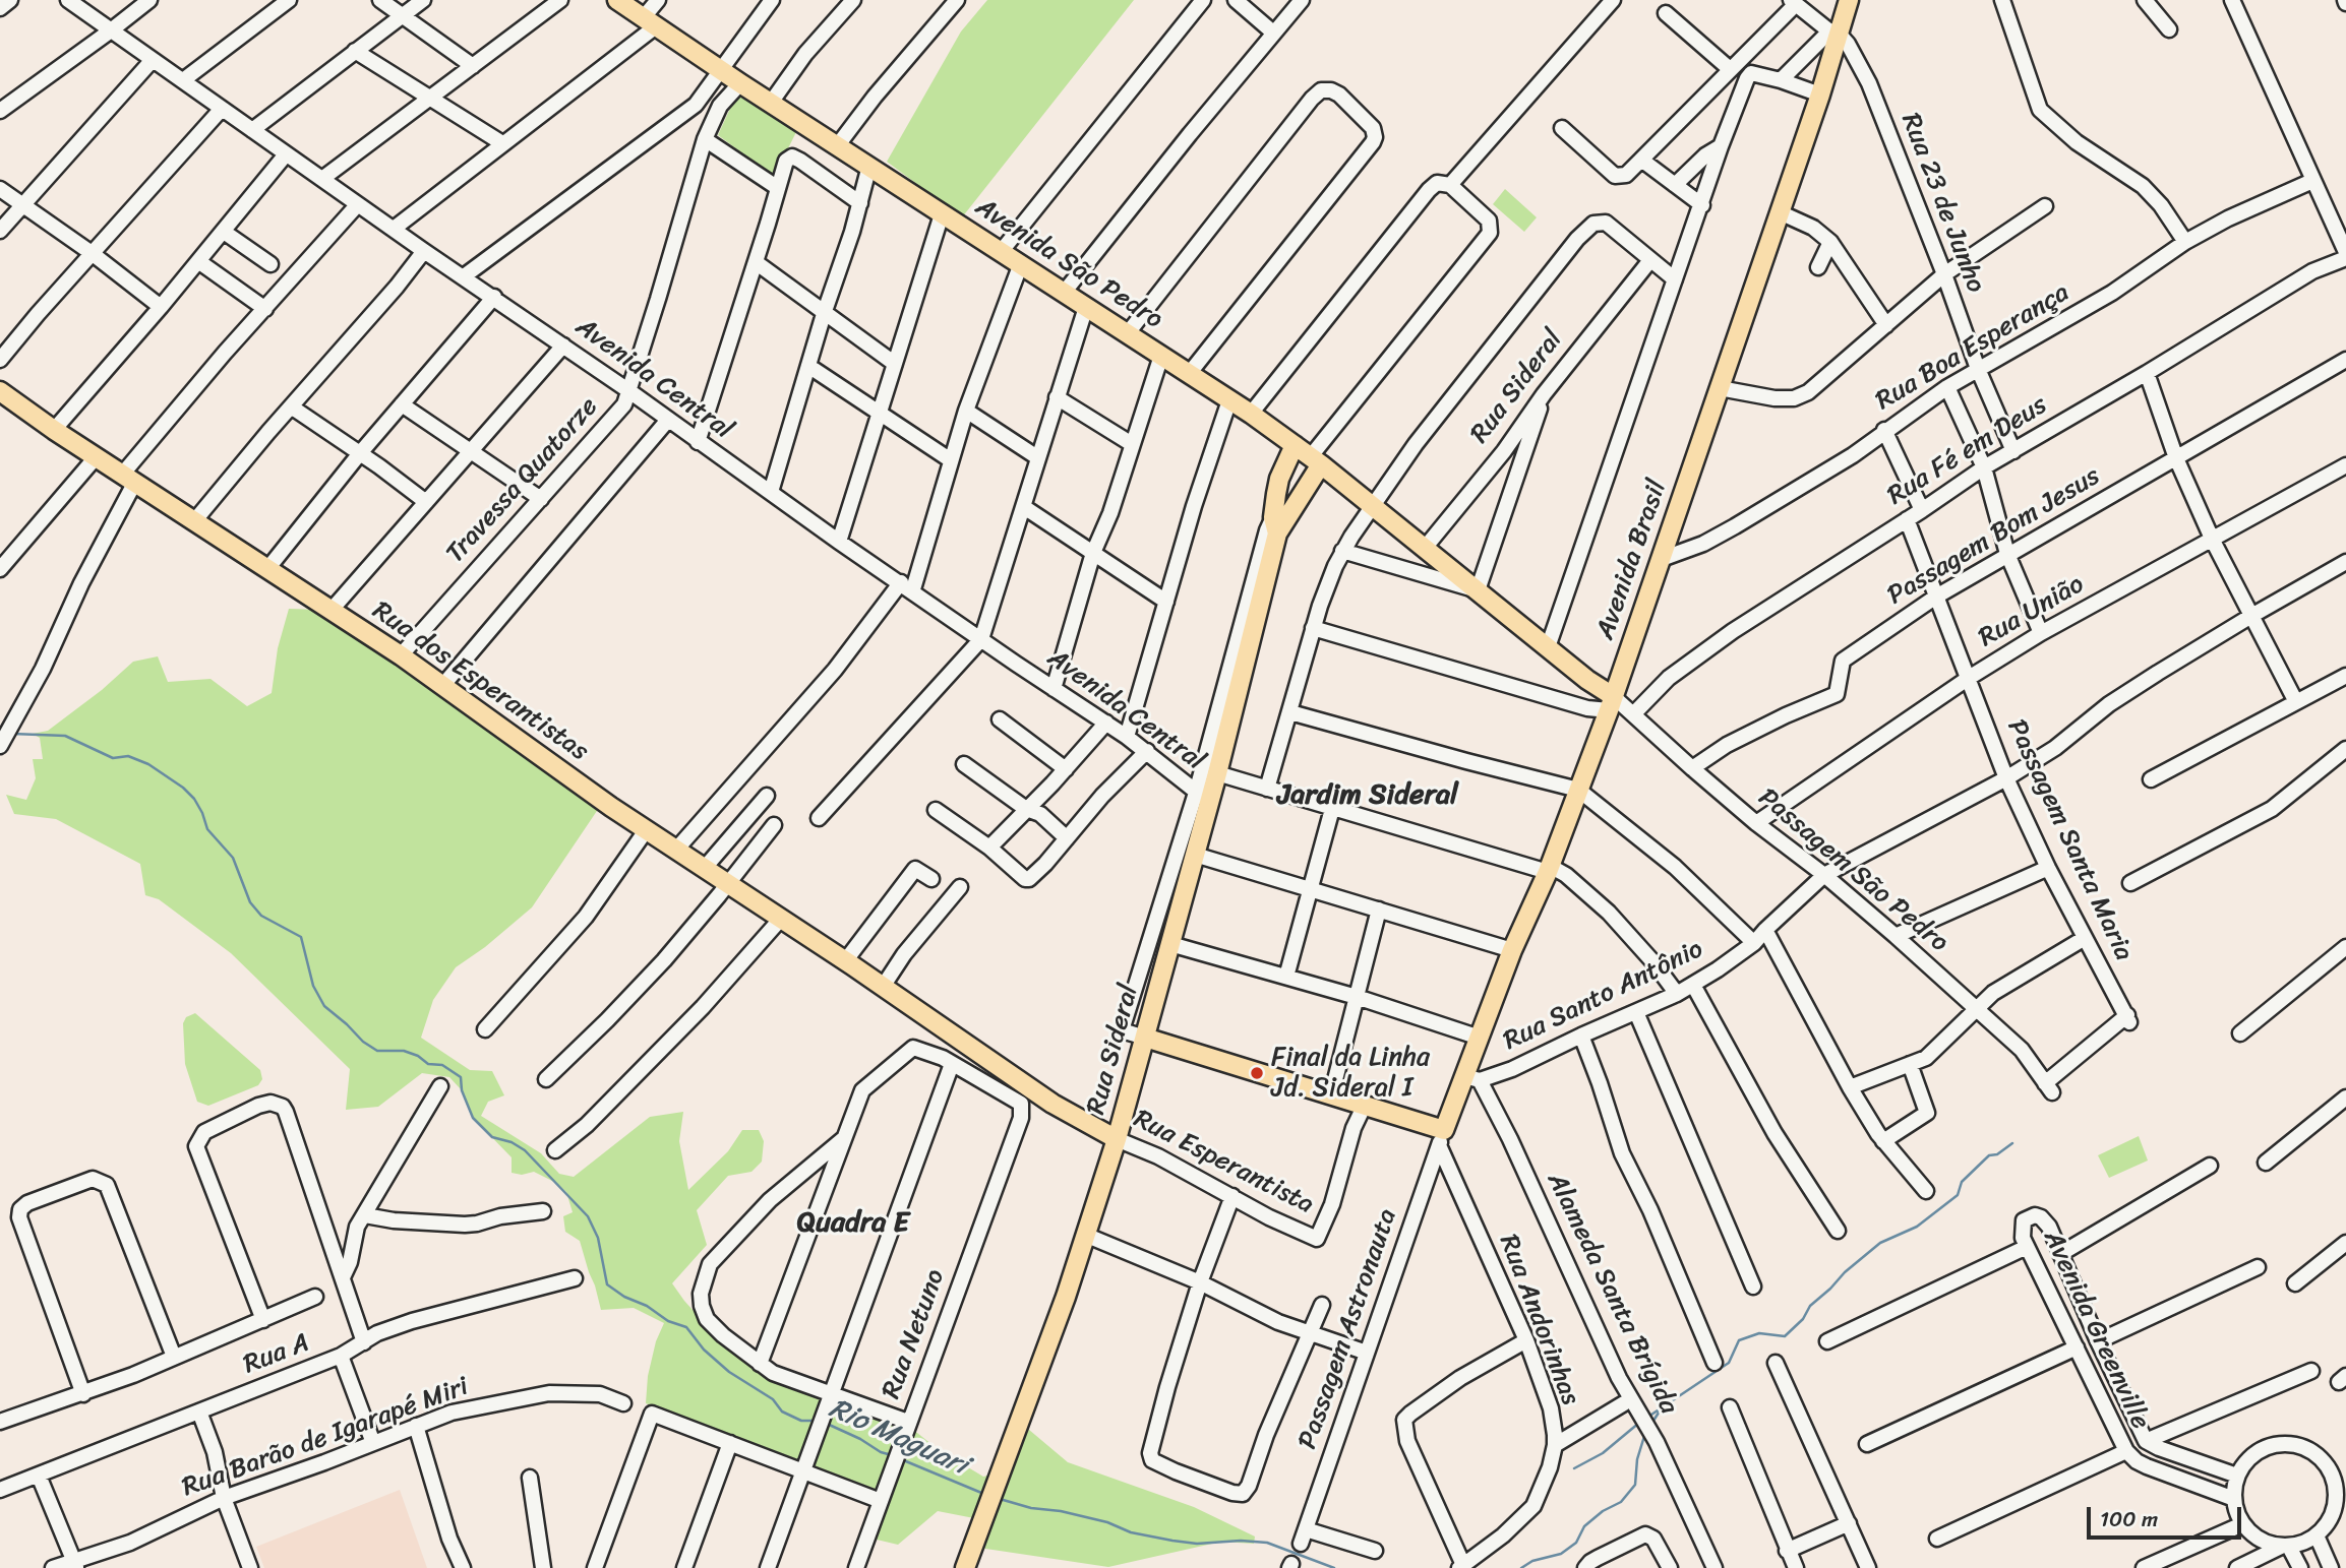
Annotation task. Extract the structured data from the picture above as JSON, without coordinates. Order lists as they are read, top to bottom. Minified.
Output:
{"streets":{"main road":["Avenida São Pedro","Rua Sideral","Avenida Brasil","Rua dos Esperantistas","Rua Esperantista"],"street":["Rua 23 de Junho","Rua Boa Esperança","Avenida Central","Rua Fé em Deus","Travessa Quatorze","Passagem Bom Jesus","Rua União","Passagem Santa Maria","Passagem São Pedro","Rua Santo Antônio","Alameda Santa Brígida","Rua Andorinhas","Passagem Astronauta","Avenida Greenville","Rua Netuno","Rua A","Rua Barão de Igarapé Miri"]},"crossings":[["Rua 23 de Junho","Rua Boa Esperança"],["Rua 23 de Junho","Rua Fé em Deus"],["Rua 23 de Junho","Avenida Brasil"],["Avenida São Pedro","Rua Sideral"],["Avenida São Pedro","Travessa Quatorze"],["Avenida São Pedro","Avenida Brasil"],["Avenida São Pedro","Passagem São Pedro"],["Rua Boa Esperança","Avenida Brasil"],["Avenida Central","Rua Sideral"],["Avenida Central","Travessa Quatorze"],["Rua Sideral","Rua Esperantista"],["Rua Fé em Deus","Passagem Santa Maria"],["Rua Fé em Deus","Passagem São Pedro"],["Travessa Quatorze","Rua dos Esperantistas"],["Passagem Bom Jesus","Passagem Santa Maria"],["Passagem Bom Jesus","Passagem São Pedro"],["Avenida Brasil","Passagem São Pedro"],["Avenida Brasil","Rua Santo Antônio"],["Avenida Brasil","Alameda Santa Brígida"],["Avenida Brasil","Rua Andorinhas"],["Avenida Brasil","Passagem Astronauta"],["Rua União","Passagem Santa Maria"],["Rua União","Passagem São Pedro"],["Rua dos Esperantistas","Rua Esperantista"],["Passagem Santa Maria","Passagem São Pedro"],["Passagem Santa Maria","Rua Santo Antônio"],["Passagem São Pedro","Rua Santo Antônio"],["Rua Santo Antônio","Alameda Santa Brígida"],["Rua Andorinhas","Passagem Astronauta"]],"districts":["Jardim Sideral","Quadra E"],"water":["Rio Maguari"],"places":["Final da Linha Jd. Sideral I"],"scale_bar":"100 m"}
